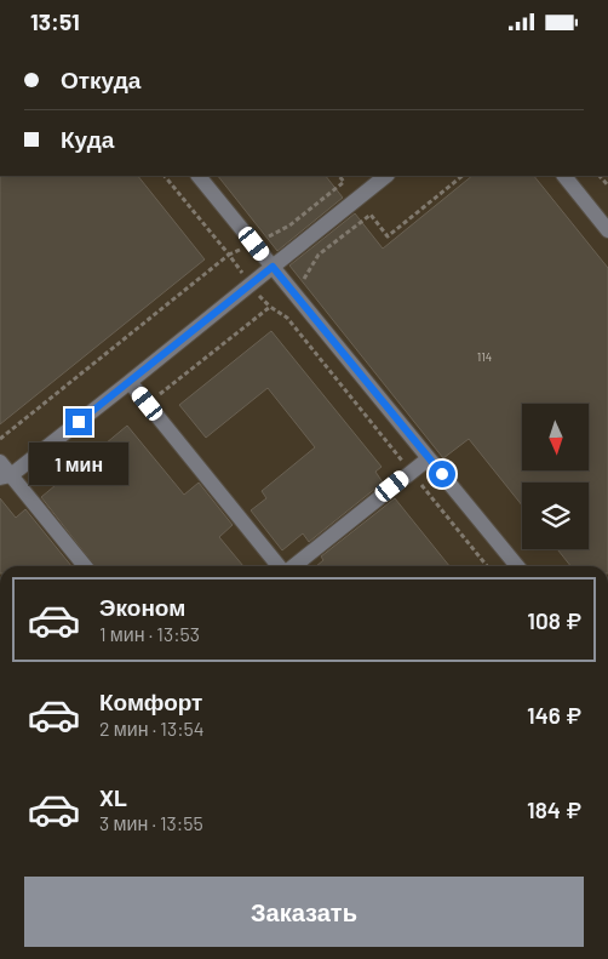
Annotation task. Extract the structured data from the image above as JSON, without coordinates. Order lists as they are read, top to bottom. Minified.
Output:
{"house_numbers":["114"],"north":"bottom","page":{"status":"13:51","banner":["Откуда","Куда"],"bubble":"1 мин","list":[{"name":"Эконом","note":"1 мин · 13:53","value":"108 ₽"},{"name":"Комфорт","note":"2 мин · 13:54","value":"146 ₽"},{"name":"XL","note":"3 мин · 13:55","value":"184 ₽"}],"buttons":"Заказать"}}
